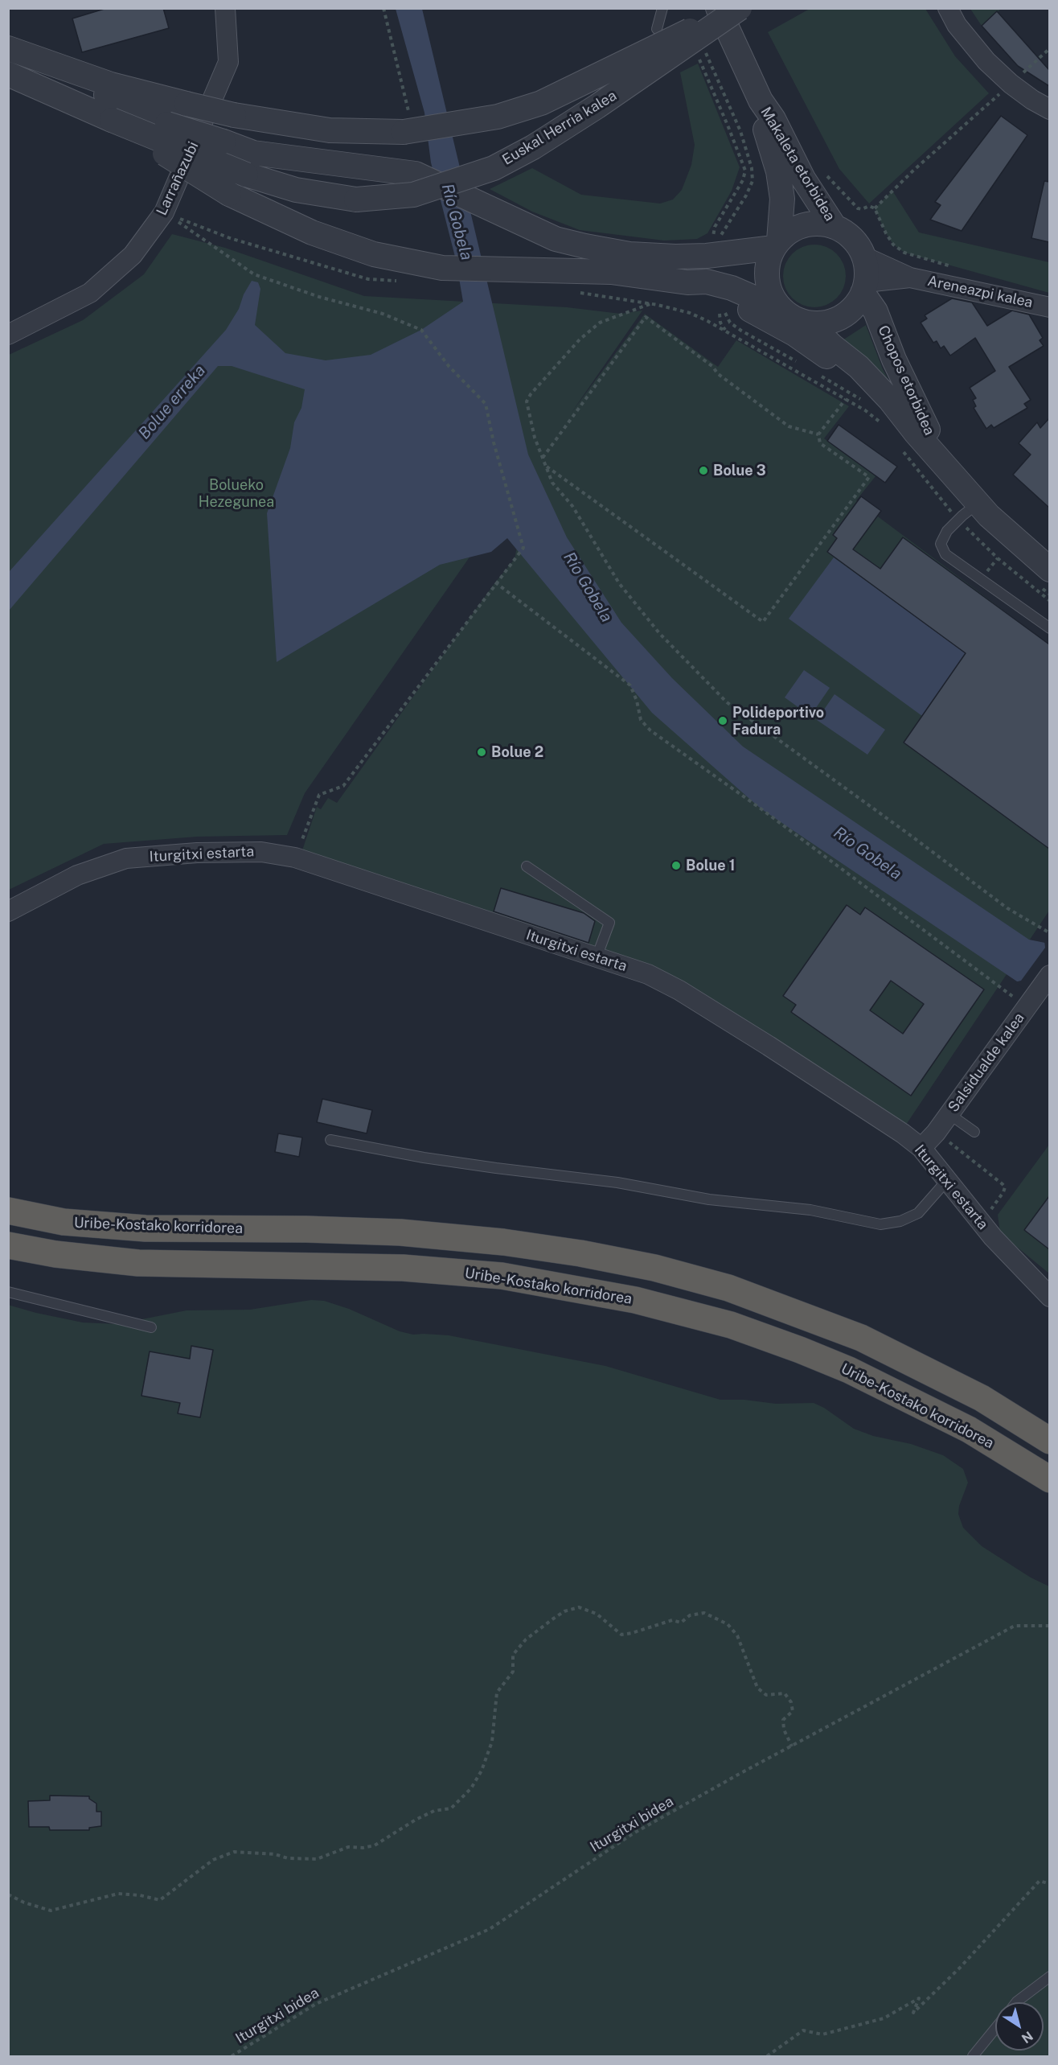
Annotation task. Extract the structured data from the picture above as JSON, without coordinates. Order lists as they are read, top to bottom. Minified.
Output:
{"streets":{"highway":["Uribe-Kostako korridorea"],"street":["Euskal Herria kalea","Makaleta etorbidea","Larrañazubi","Areneazpi kalea","Chopos etorbidea","Iturgitxi estarta","Salsidualde kalea"],"path":["Iturgitxi bidea"]},"crossings":[["Euskal Herria kalea","Makaleta etorbidea"],["Makaleta etorbidea","Areneazpi kalea"],["Makaleta etorbidea","Chopos etorbidea"],["Areneazpi kalea","Chopos etorbidea"],["Iturgitxi estarta","Salsidualde kalea"]],"water":["Río Gobela","Bolue erreka"],"parks":["Bolueko Hezegunea"],"places":["Bolue 3","Polideportivo Fadura","Bolue 2","Bolue 1"],"north":"bottom right"}
